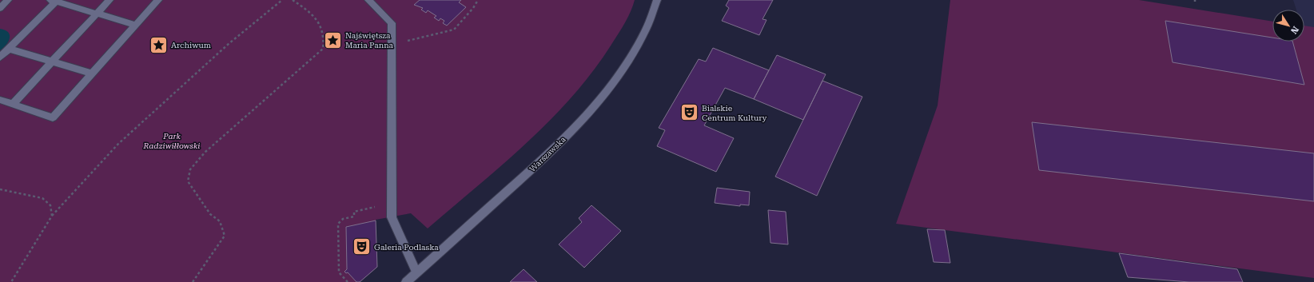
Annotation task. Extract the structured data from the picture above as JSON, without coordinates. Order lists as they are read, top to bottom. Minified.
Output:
{"streets":{"street":["Warszawska"]},"parks":["Park Radziwiłłowski"],"places":{"place":["Najświętsza Maria Panna","Archiwum"],"theatre":["Bialskie Centrum Kultury","Galeria Podlaska"]},"north":"bottom right"}
